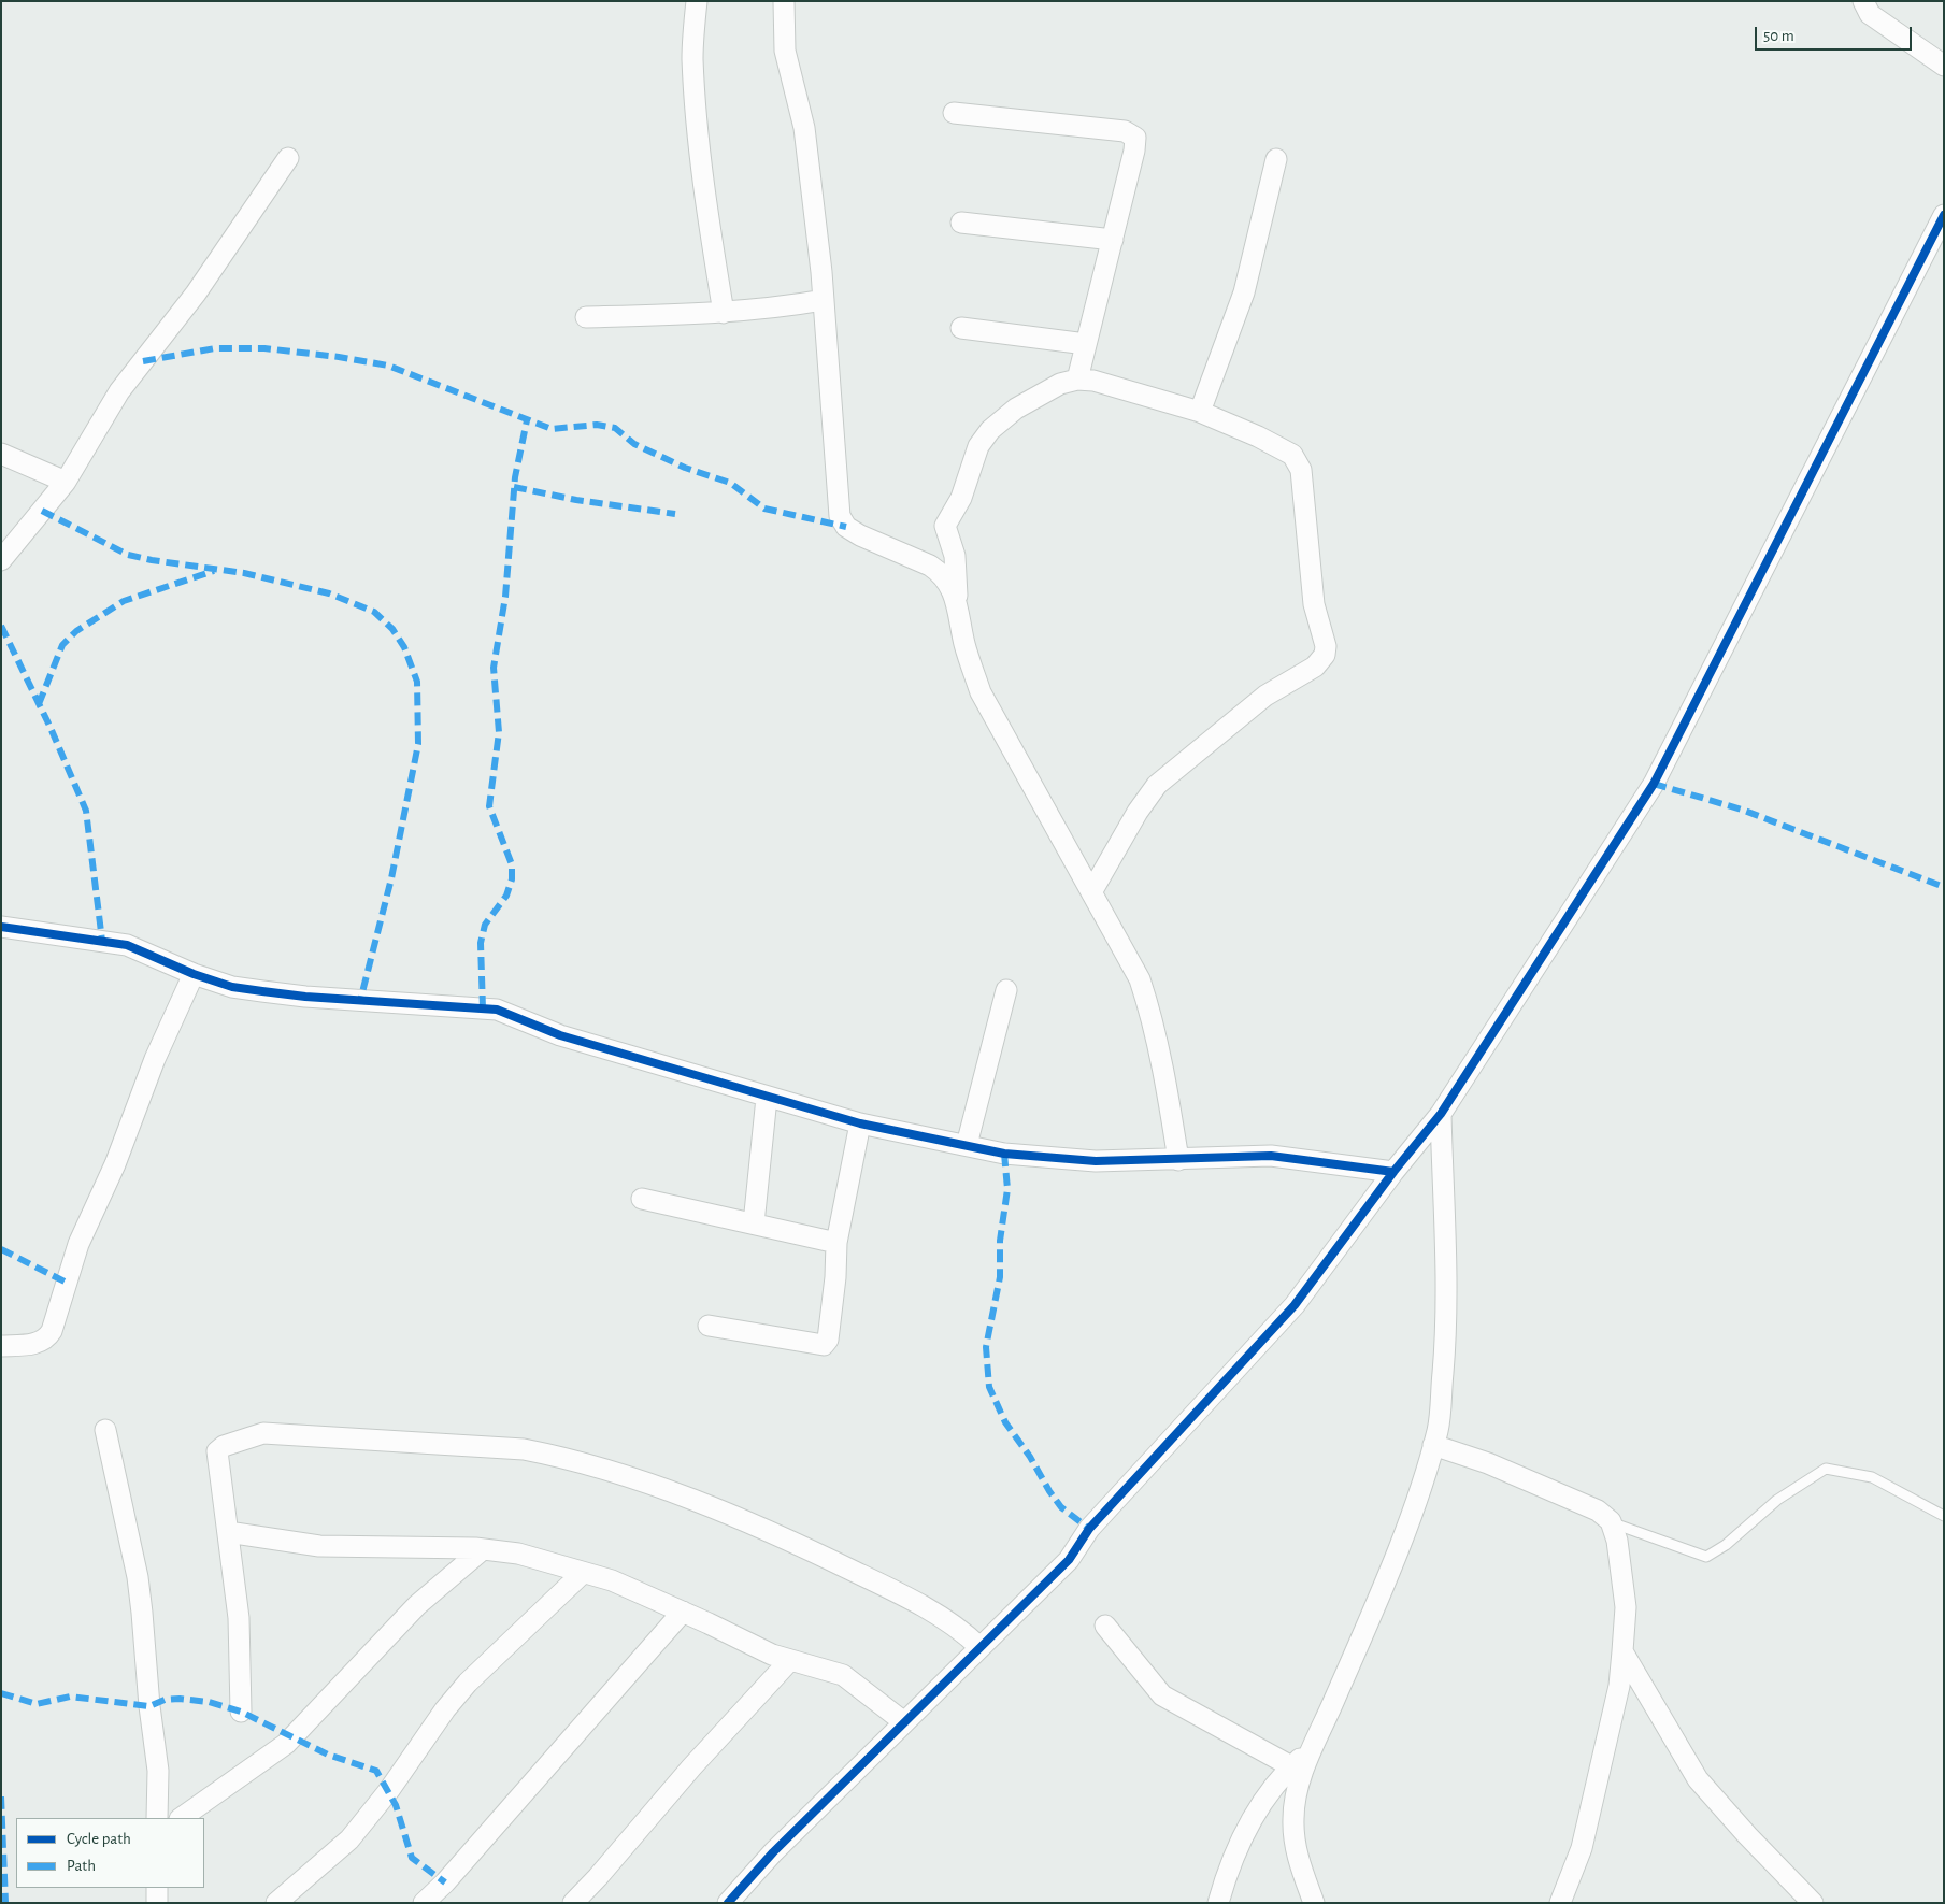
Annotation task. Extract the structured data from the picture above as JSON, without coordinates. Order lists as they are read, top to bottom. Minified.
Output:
{"legend":["Cycle path","Path"],"scale_bar":"50 m"}
